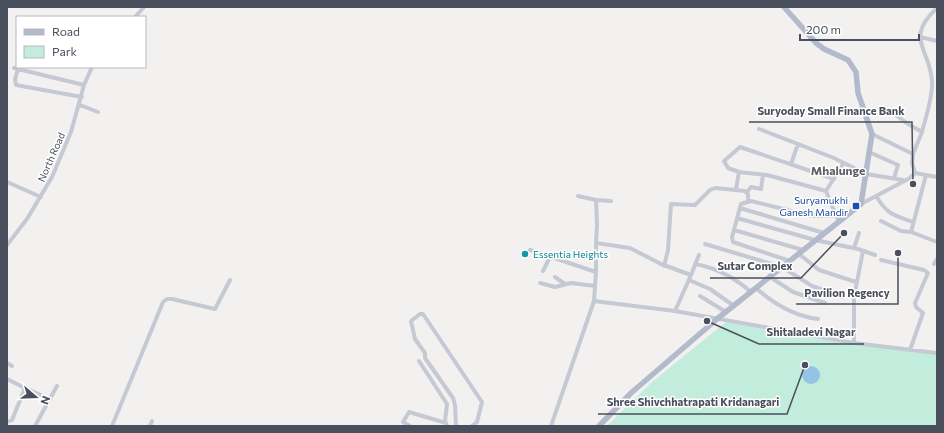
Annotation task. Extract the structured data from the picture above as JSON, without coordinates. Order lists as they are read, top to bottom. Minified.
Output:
{"streets":{"street":["North Road"]},"districts":["Mhalunge"],"places":{"other":["Suryoday Small Finance Bank","Sutar Complex","Pavilion Regency","Essentia Heights","Shitaladevi Nagar","Shree Shivchhatrapati Kridanagari"],"transit":["Suryamukhi Ganesh Mandir"]},"legend":["Road","Park"],"scale_bar":"200 m","north":"right"}
